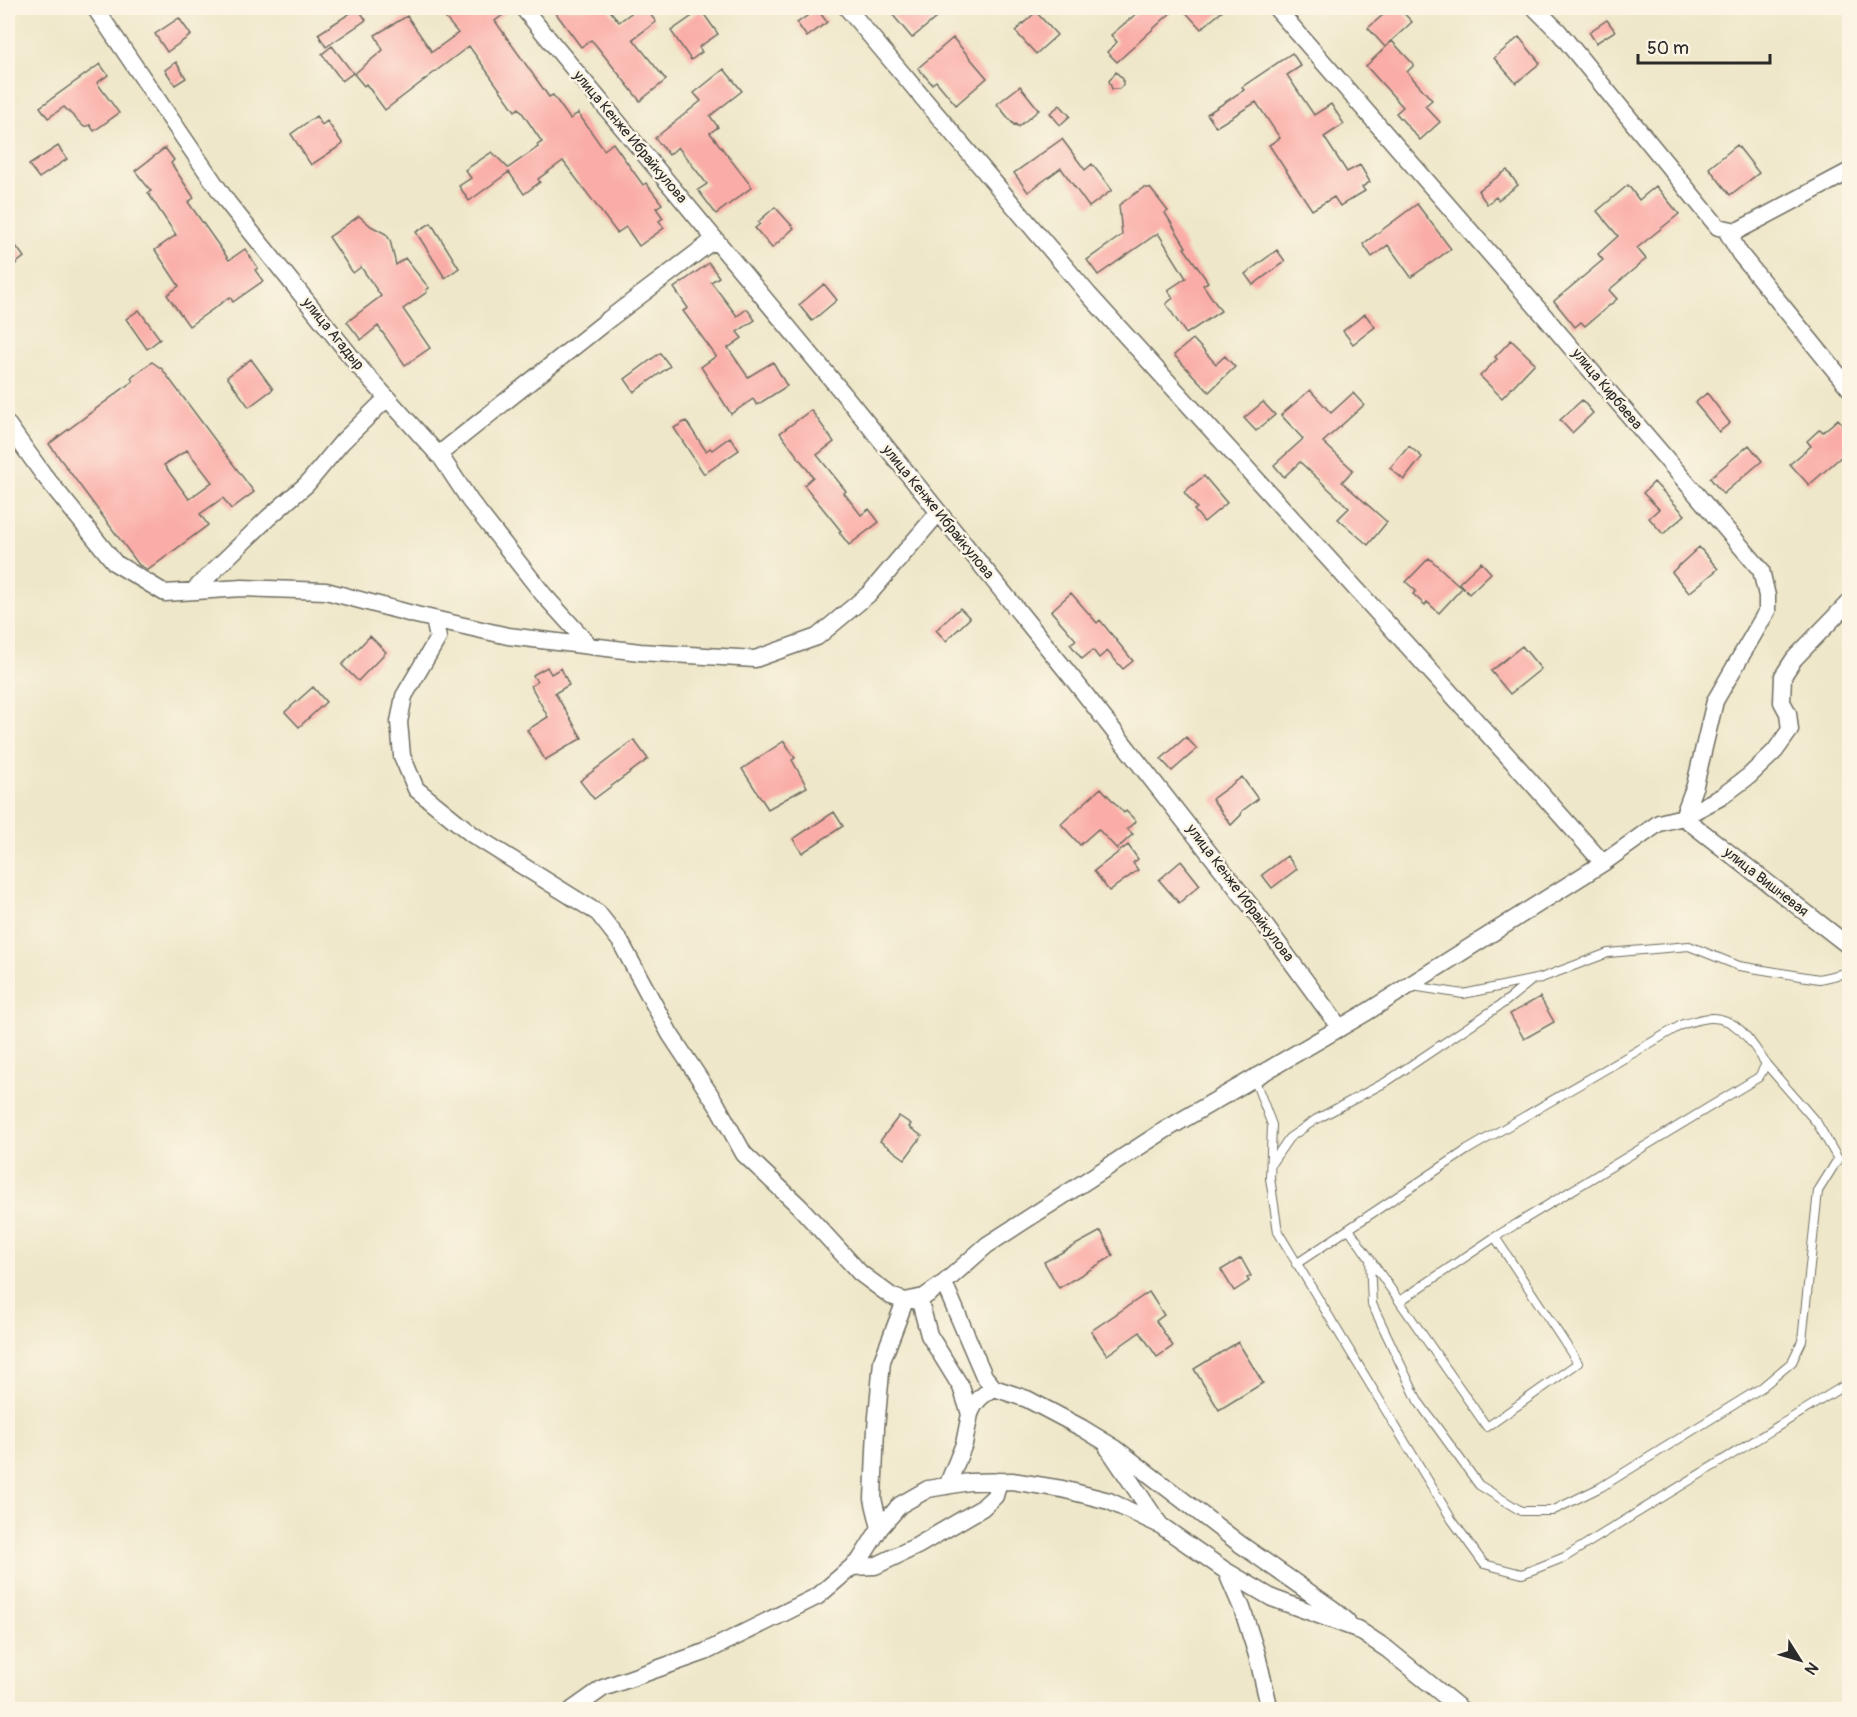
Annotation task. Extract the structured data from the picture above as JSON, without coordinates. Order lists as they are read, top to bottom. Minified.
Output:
{"streets":{"street":["улица Кенже Ибрайкулова","улица Агадыр","улица Кирбаева","улица Вишневая"]},"crossings":[["улица Кирбаева","улица Вишневая"]],"scale_bar":"50 m","north":"bottom right"}
